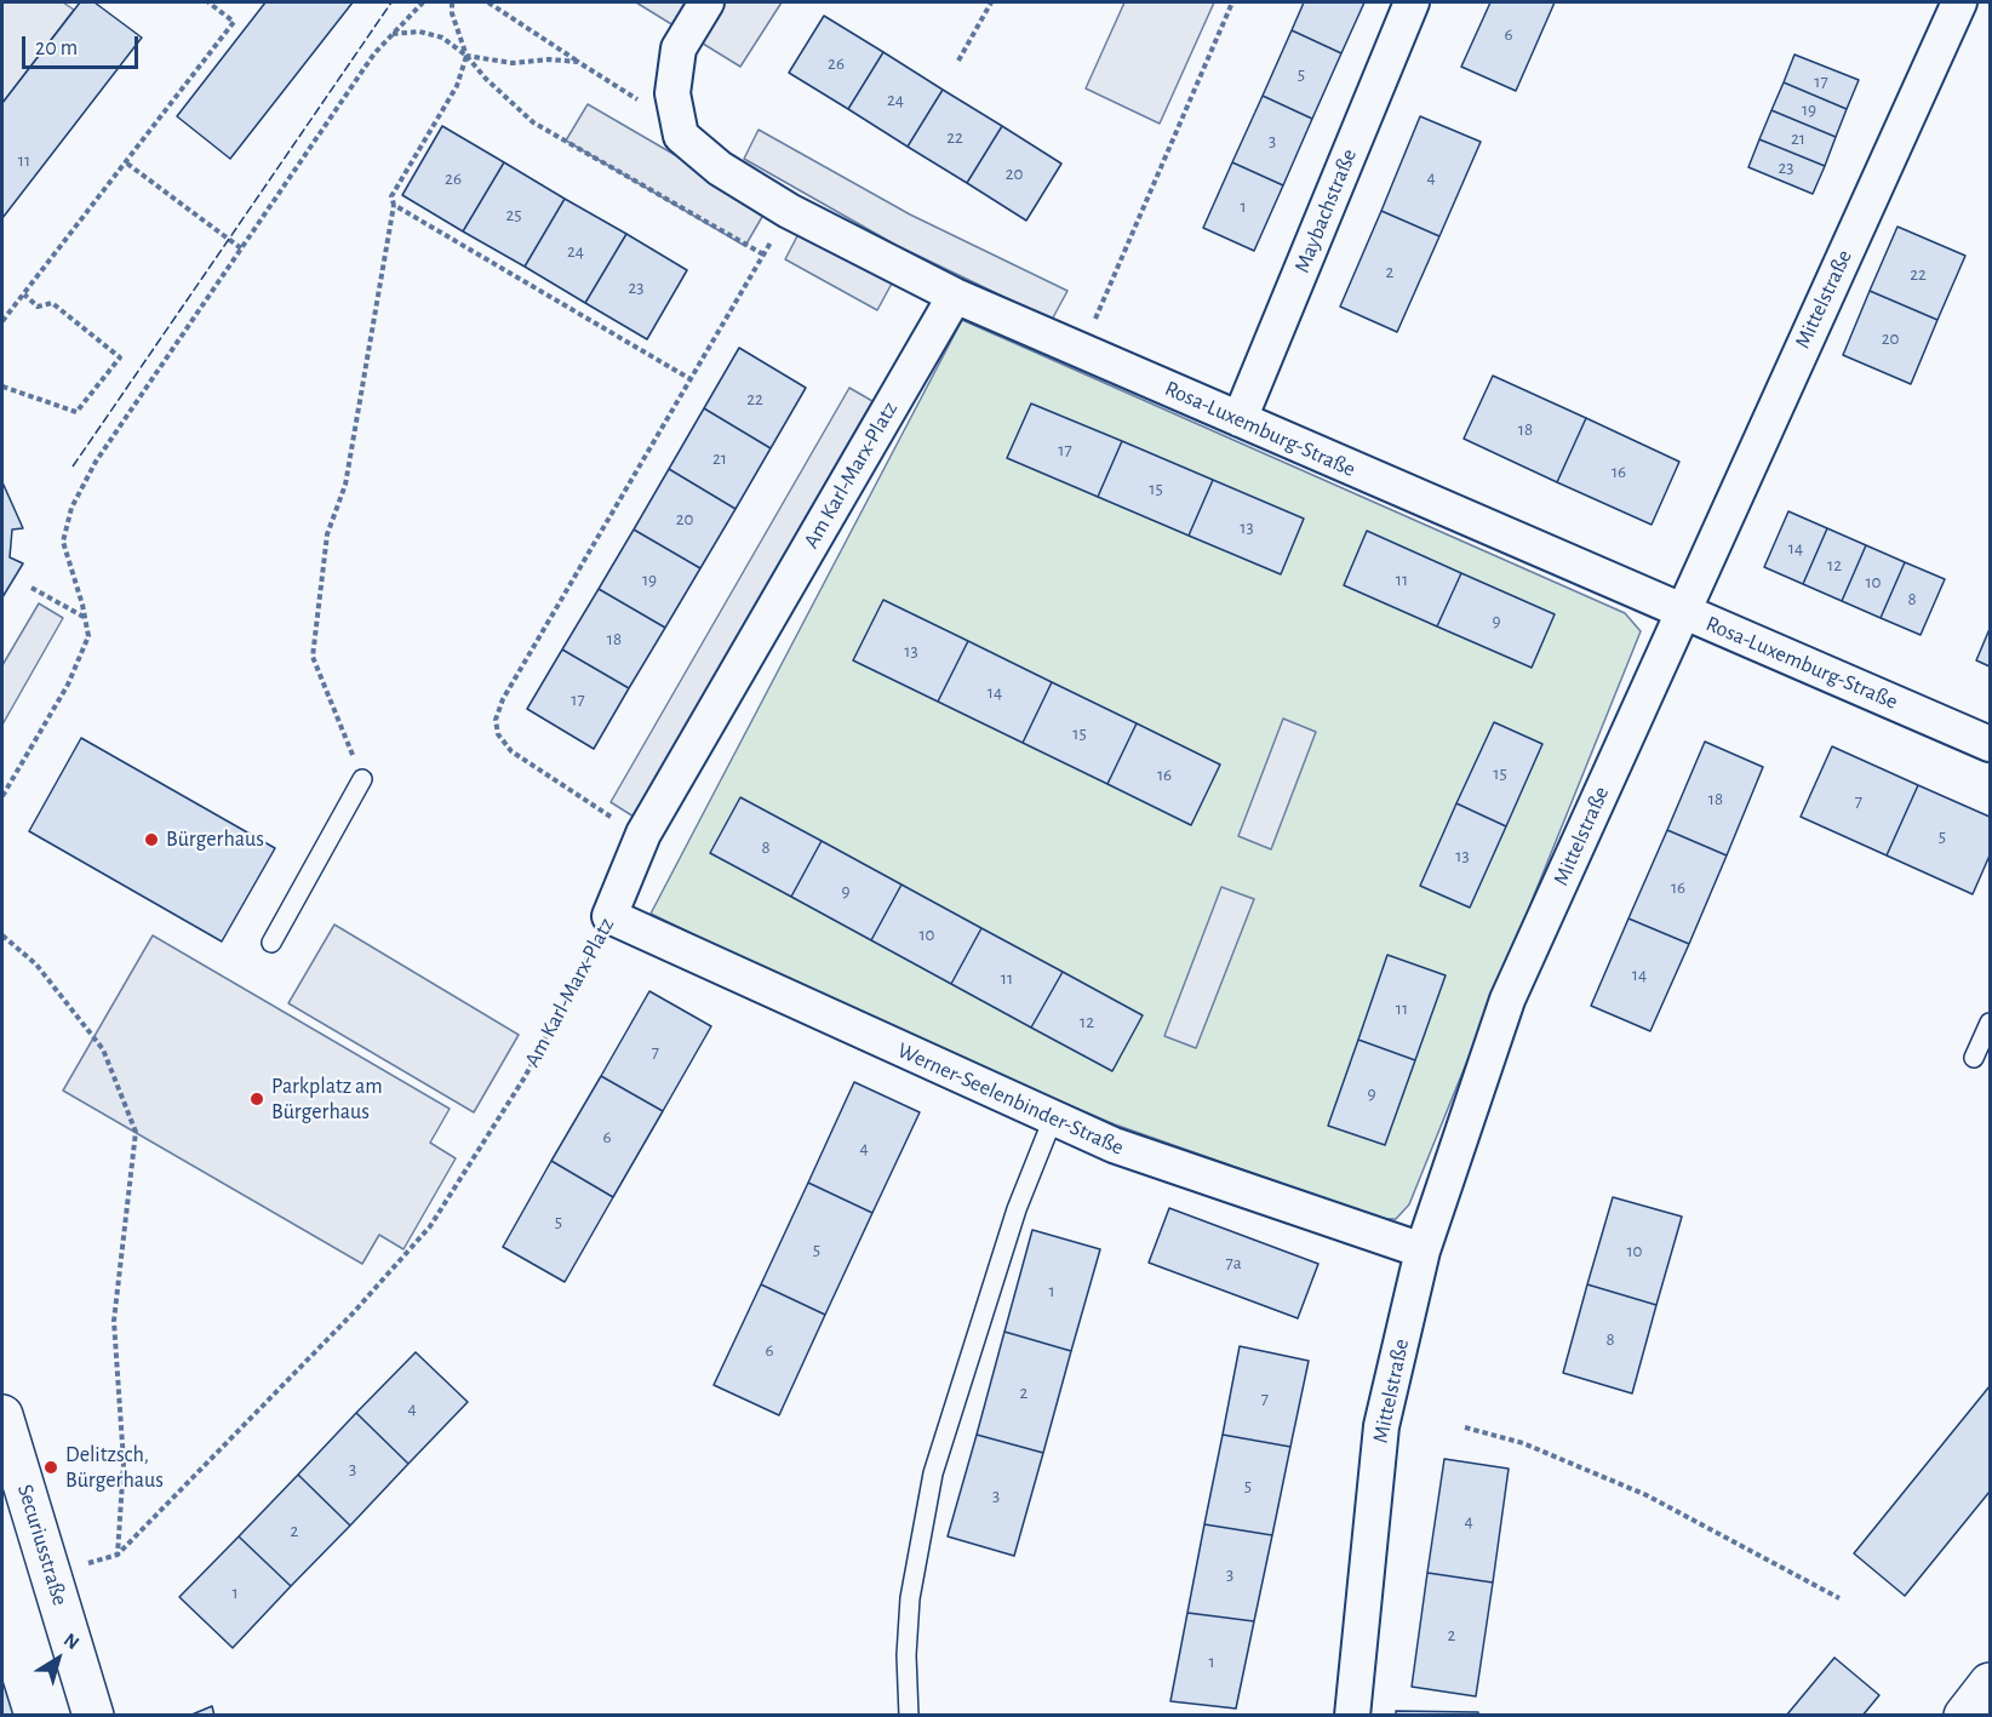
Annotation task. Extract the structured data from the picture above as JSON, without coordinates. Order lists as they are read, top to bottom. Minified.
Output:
{"streets":{"street":["Maybachstraße","Mittelstraße","Rosa-Luxemburg-Straße","Am Karl-Marx-Platz","Werner-Seelenbinder-Straße","Securiusstraße"]},"crossings":[["Maybachstraße","Rosa-Luxemburg-Straße"],["Mittelstraße","Rosa-Luxemburg-Straße"],["Mittelstraße","Werner-Seelenbinder-Straße"],["Rosa-Luxemburg-Straße","Am Karl-Marx-Platz"],["Am Karl-Marx-Platz","Werner-Seelenbinder-Straße"],["Am Karl-Marx-Platz","Securiusstraße"]],"places":["Bürgerhaus","Parkplatz am Bürgerhaus","Delitzsch, Bürgerhaus"],"house_numbers":["6","26","5","17","24","19","22","21","3","11","23","20","4","26","1","25","24","2","22","23","20","22","18","17","21","16","15","20","13","14","12","19","11","10","8","9","18","13","14","17","15","15","16","18","7","5","8","13","16","9","10","14","11","11","12","7","9","6","4","5","5","10","7a","1","8","6","2","7","4","3","5","3","4","2","3","1","2","1"],"scale_bar":"20 m","north":"top right"}
